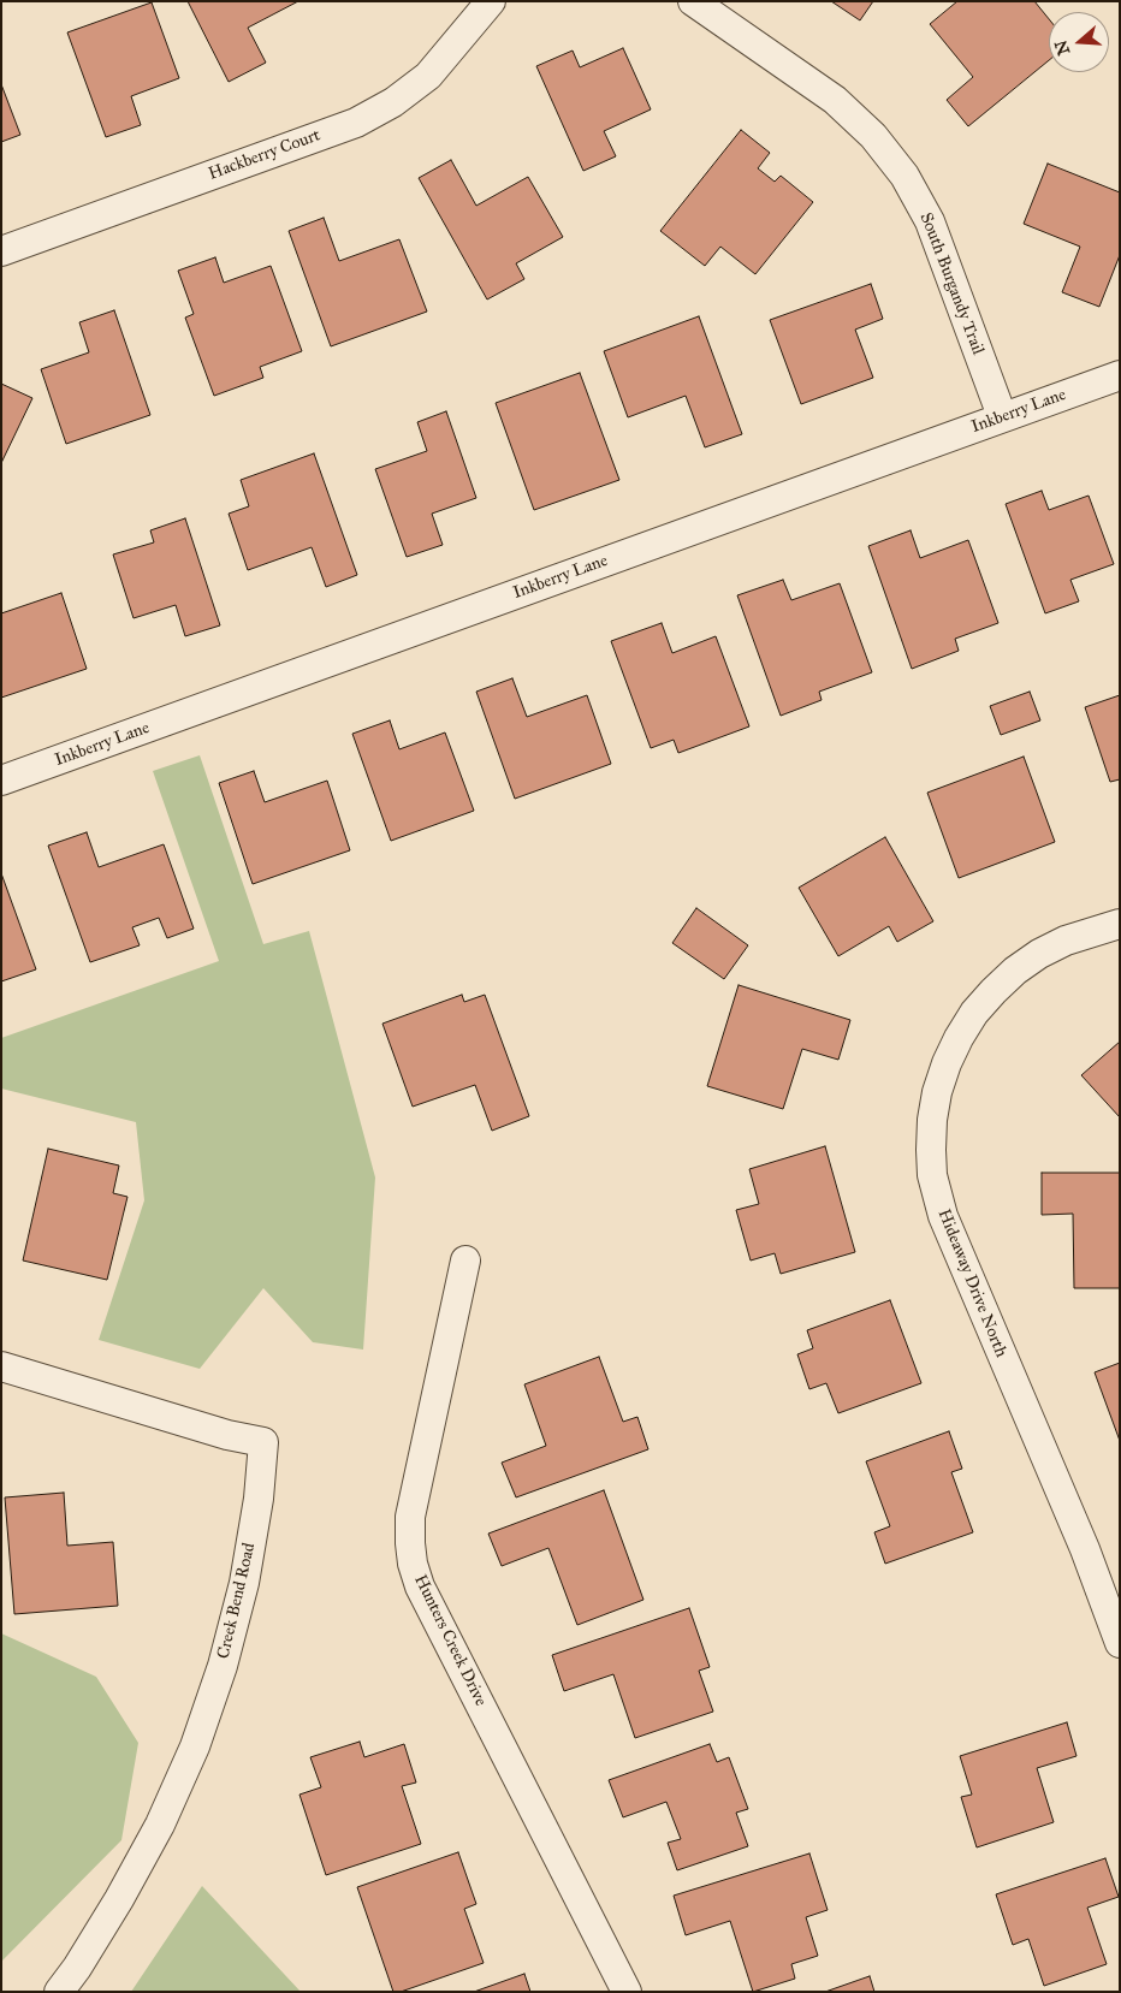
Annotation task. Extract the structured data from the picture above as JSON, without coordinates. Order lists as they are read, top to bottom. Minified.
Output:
{"streets":{"street":["Hackberry Court","South Burgandy Trail","Inkberry Lane","Hideaway Drive North","Creek Bend Road","Hunters Creek Drive"]},"crossings":[["South Burgandy Trail","Inkberry Lane"]],"north":"left"}
